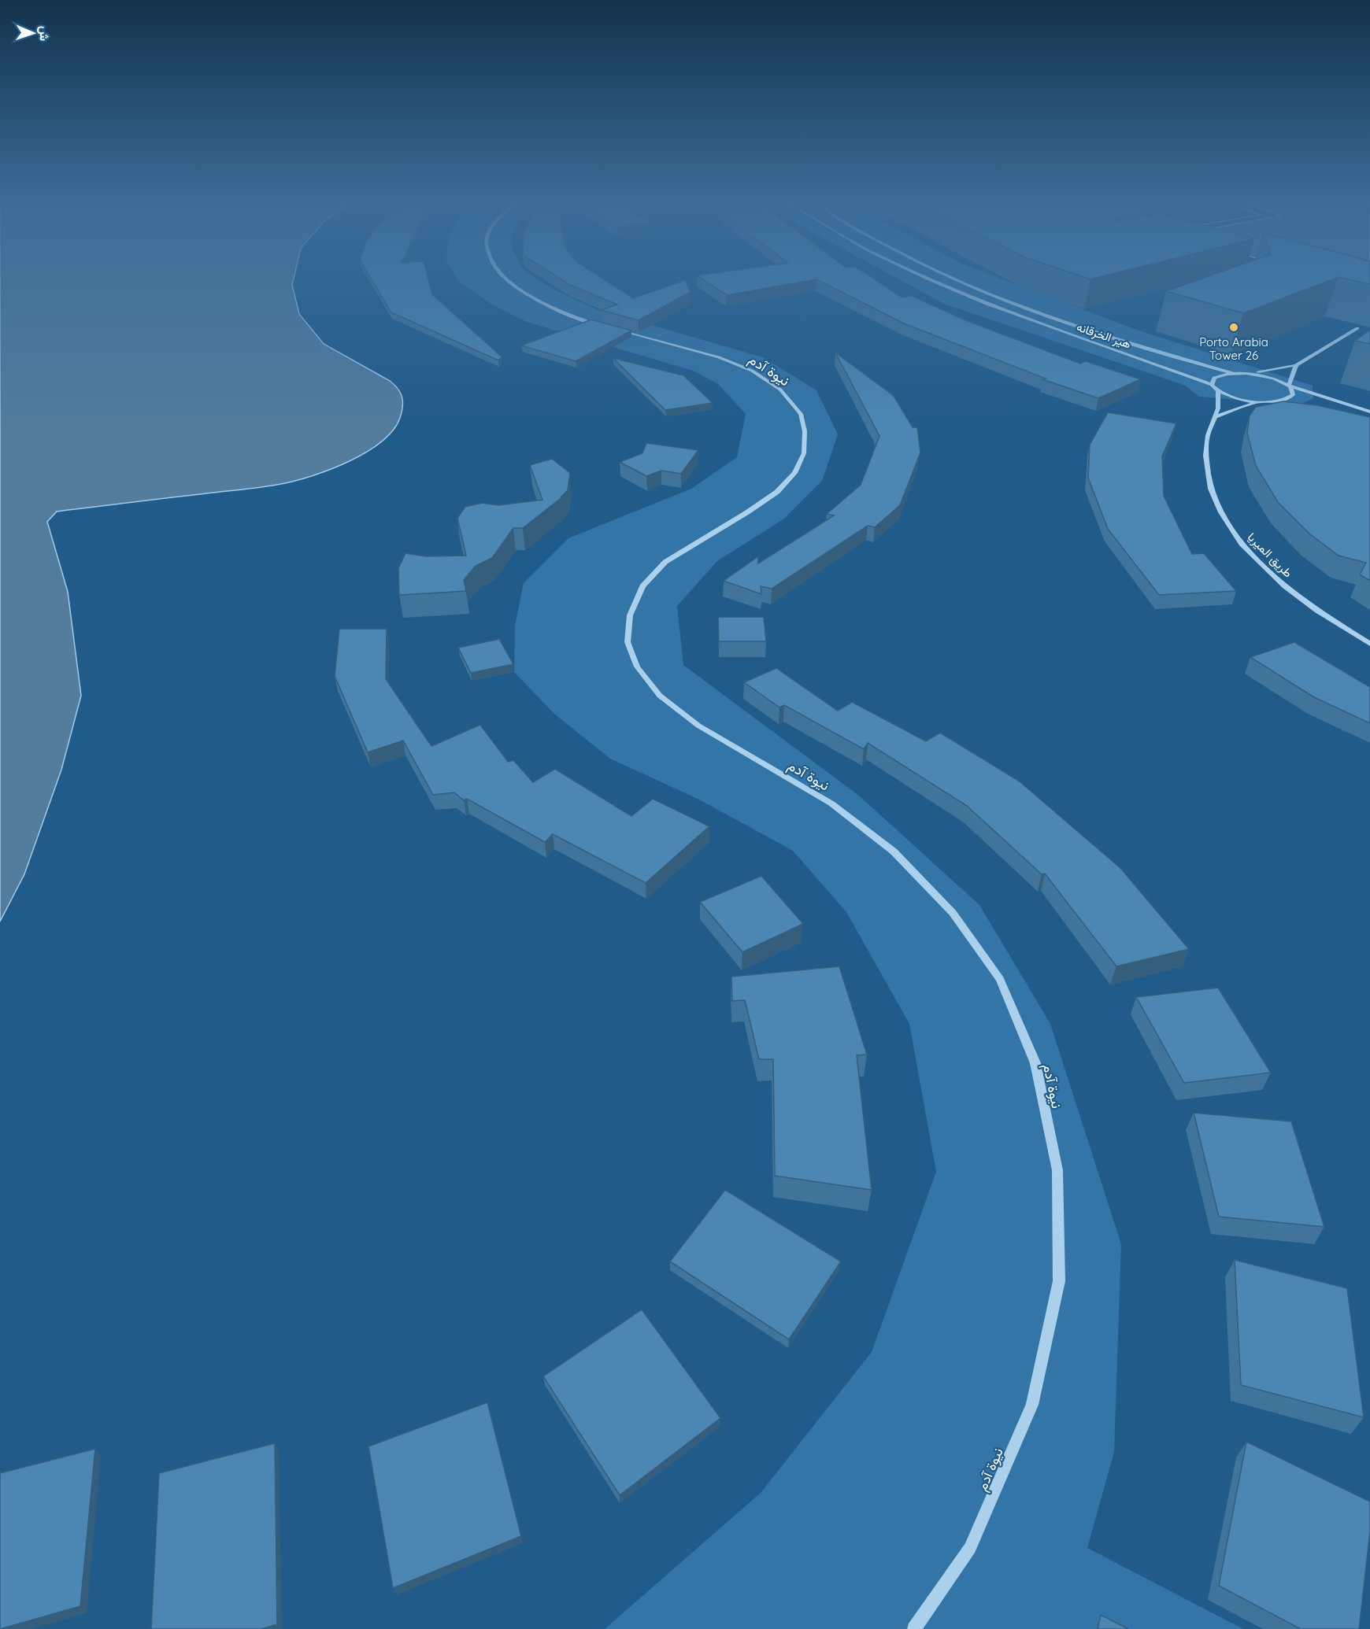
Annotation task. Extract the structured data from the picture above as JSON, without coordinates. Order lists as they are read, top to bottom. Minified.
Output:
{"streets":{"street":["هير الخرقانه","نيوة آدم","طريق الميريا"]},"places":["Porto Arabia Tower 26"],"north":"right"}
